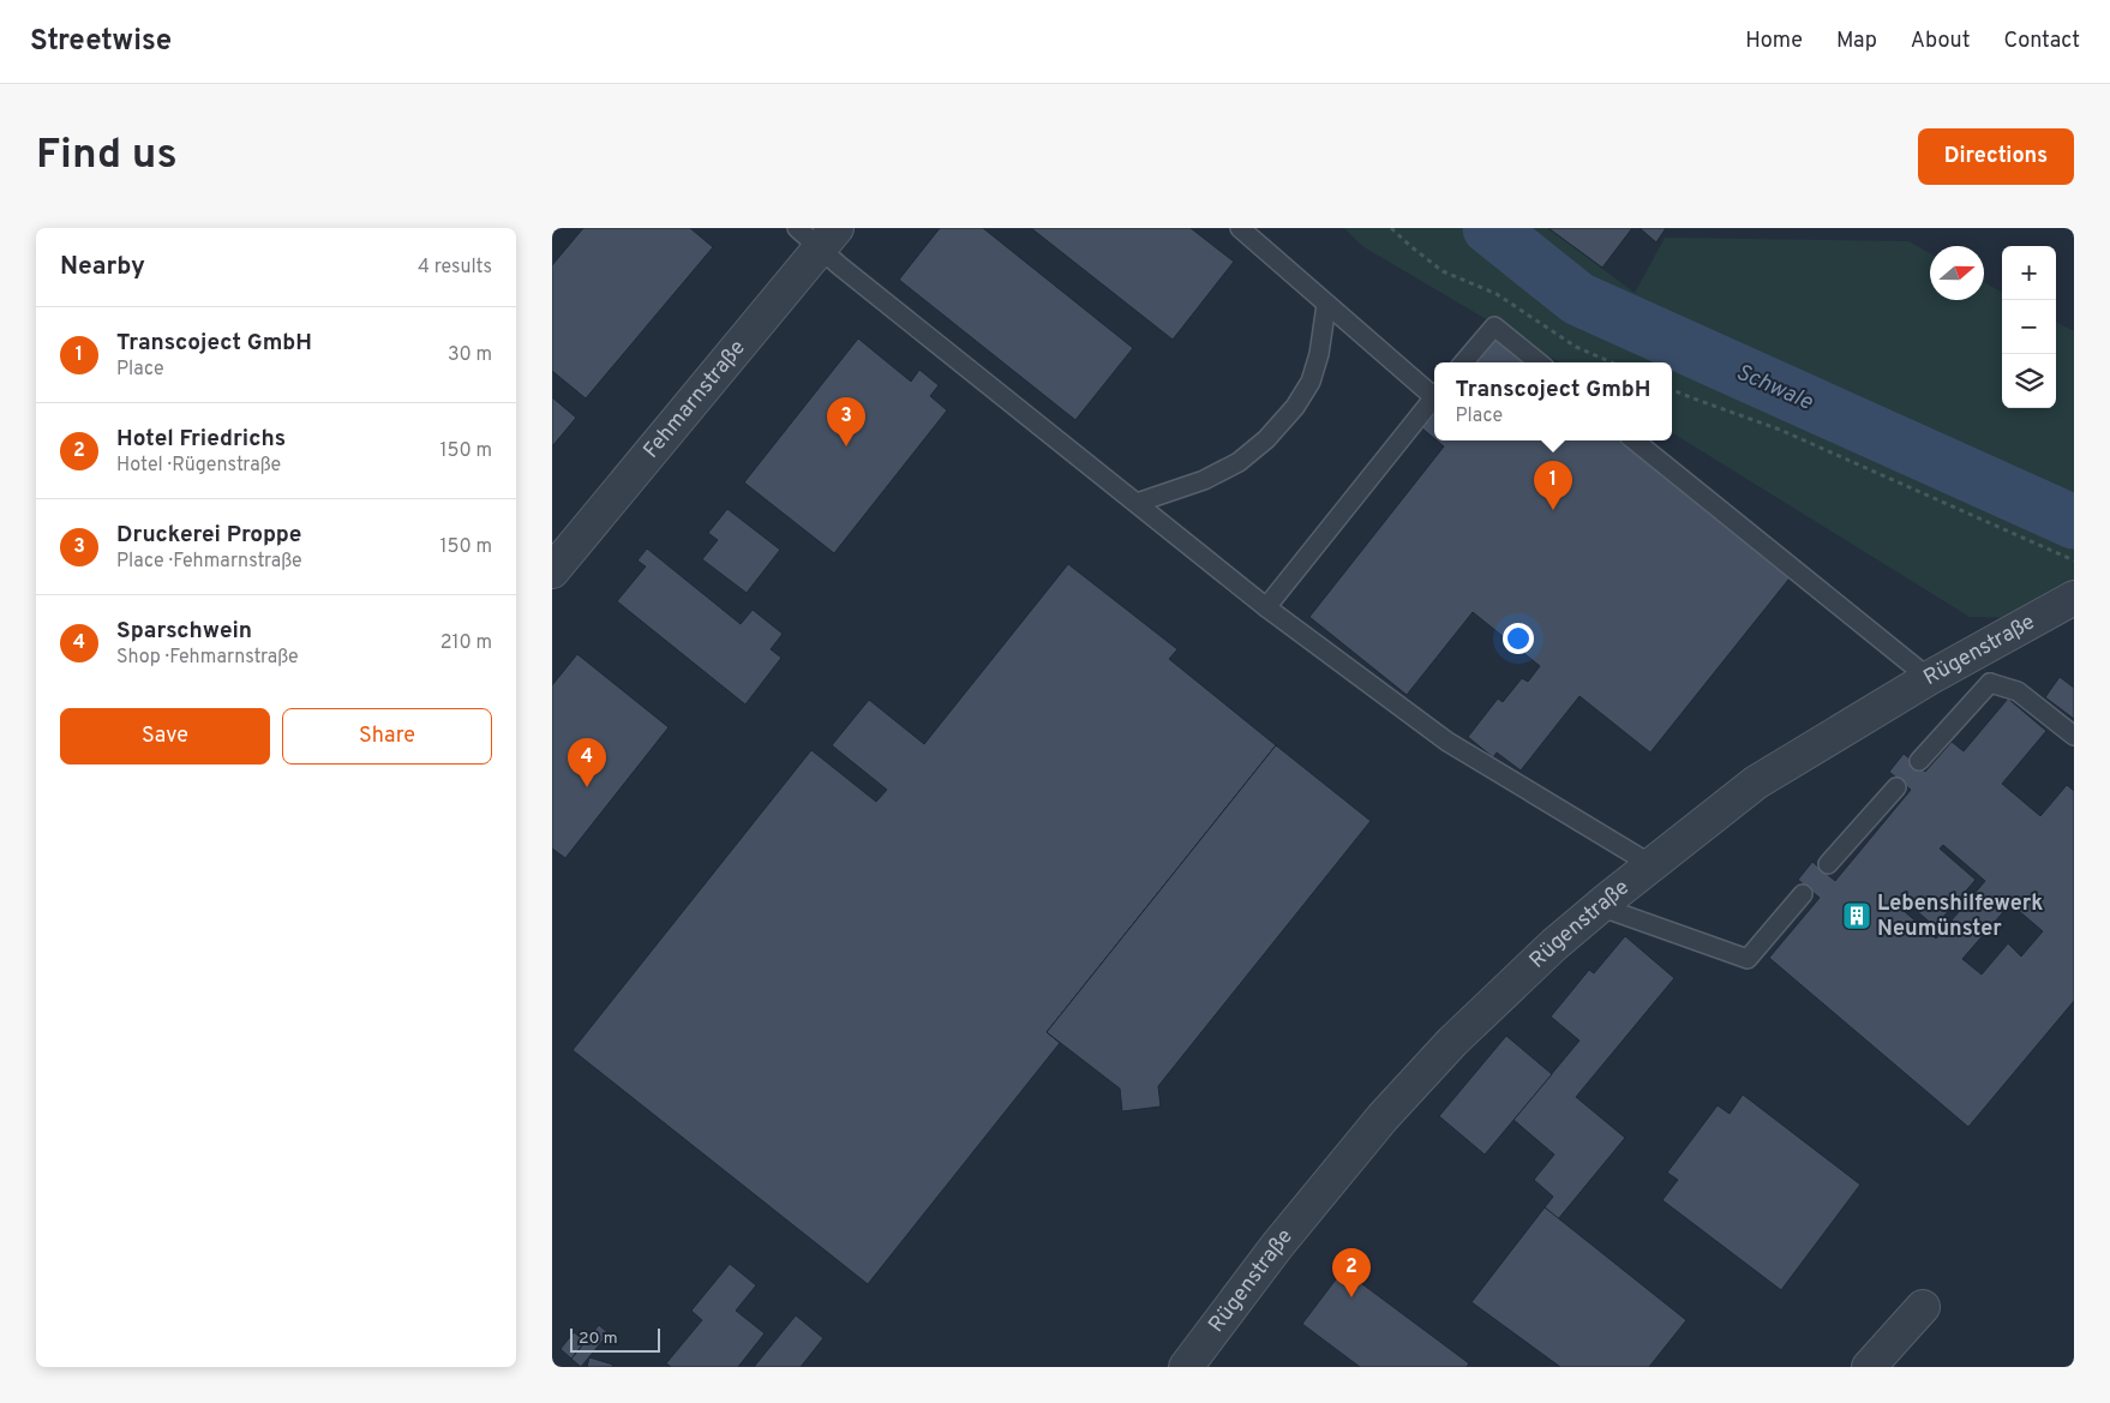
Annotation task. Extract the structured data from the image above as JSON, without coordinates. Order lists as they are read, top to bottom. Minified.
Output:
{"streets":{"street":["Fehmarnstraße","Rügenstraße"]},"water":["Schwale"],"places":{"building":["Lebenshilfewerk Neumünster"]},"scale_bar":"20 m","north":"right","page":{"header":"Streetwise","nav":["Home","Map","About","Contact"],"buttons":["Directions",["Save","Share"]],"title":"Find us","heading":["Nearby","4 results"],"map_buttons":["+","−"],"list":[{"mark":"1","name":"Transcoject GmbH","note":"Place","value":"30 m"},{"mark":"2","name":"Hotel Friedrichs","note":"Hotel · Rügenstraße","value":"150 m"},{"mark":"3","name":"Druckerei Proppe","note":"Place · Fehmarnstraße","value":"150 m"},{"mark":"4","name":"Sparschwein","note":"Shop · Fehmarnstraße","value":"210 m"}],"popup":["Transcoject GmbH","Place"],"pins":["3","1","4","2"],"scale":"20 m"}}
